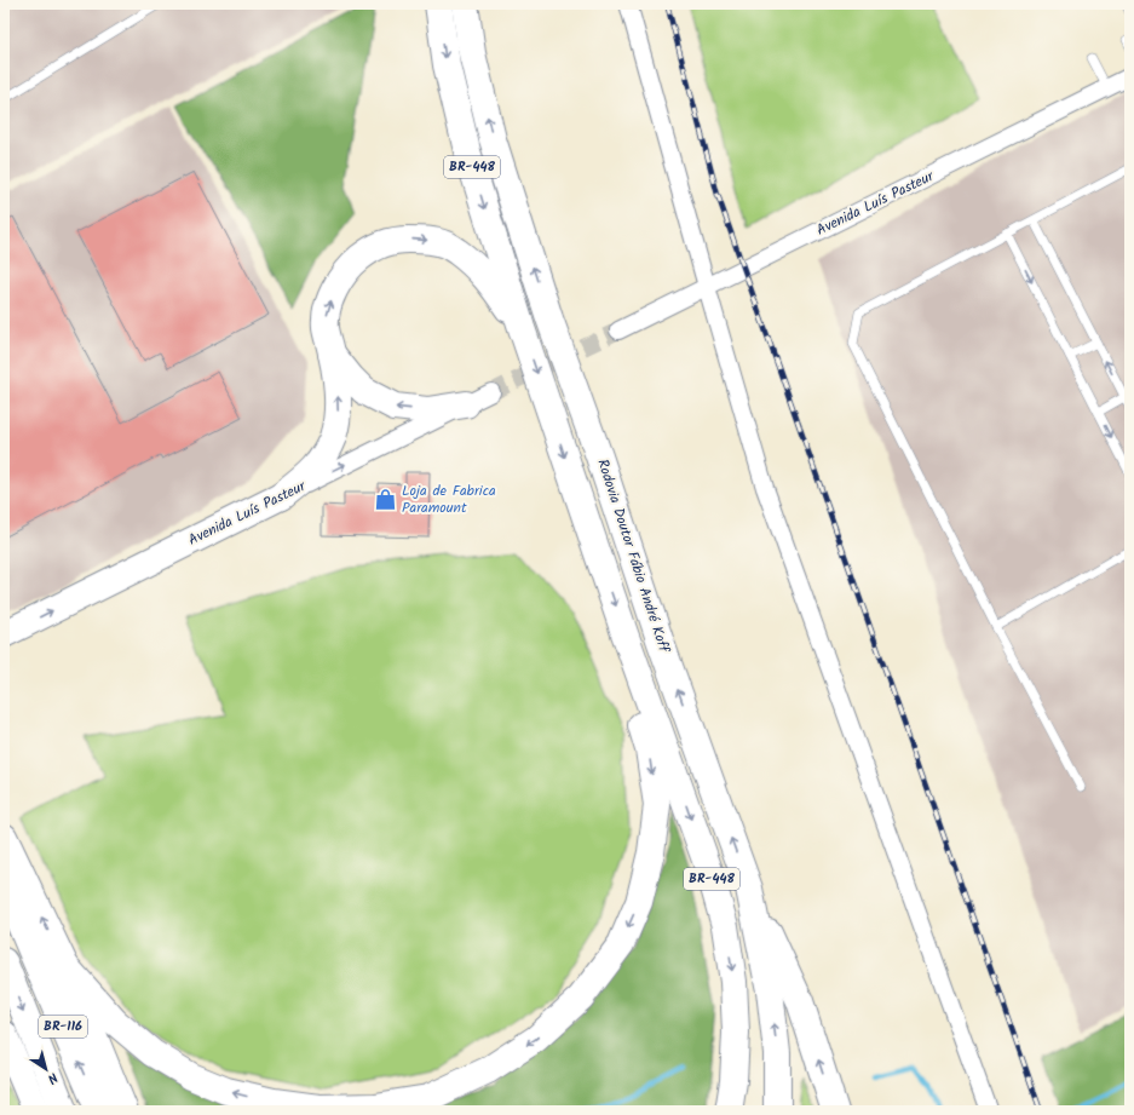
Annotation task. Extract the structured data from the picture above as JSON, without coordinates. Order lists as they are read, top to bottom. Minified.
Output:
{"streets":{"highway":["BR-448","Avenida Luís Pasteur","Rodovia Doutor Fábio André Koff","BR-116"]},"crossings":[["BR-448","Rodovia Doutor Fábio André Koff"]],"one_way":["Avenida Luís Pasteur"],"places":{"shop":["Loja de Fabrica Paramount"]},"north":"bottom right"}
